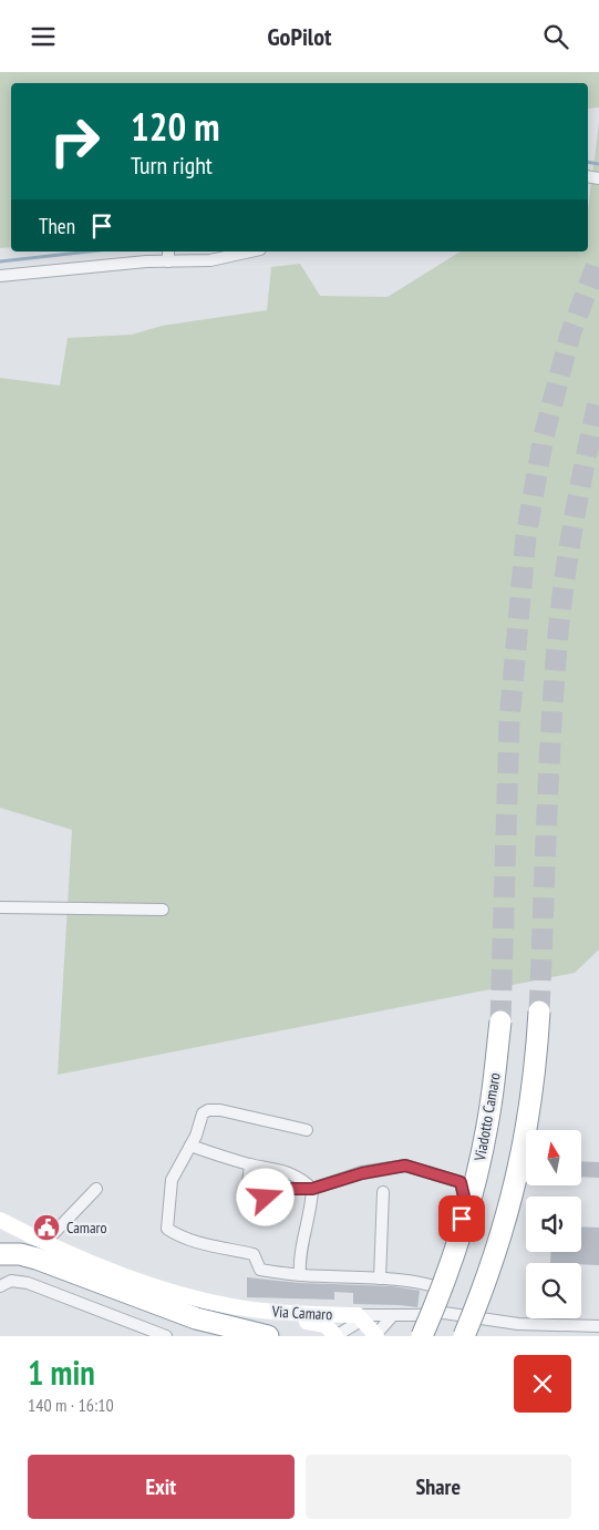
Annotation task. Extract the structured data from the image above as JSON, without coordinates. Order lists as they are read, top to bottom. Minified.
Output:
{"streets":{"highway":["Viadotto Camaro"],"street":["Via Camaro"]},"places":{"public building":["Camaro"]},"north":"top","page":{"header":"GoPilot","turn":["120 m","Turn right"],"then":"Then","heading":["1 min","140 m · 16:10"],"buttons":["Exit","Share"]}}
